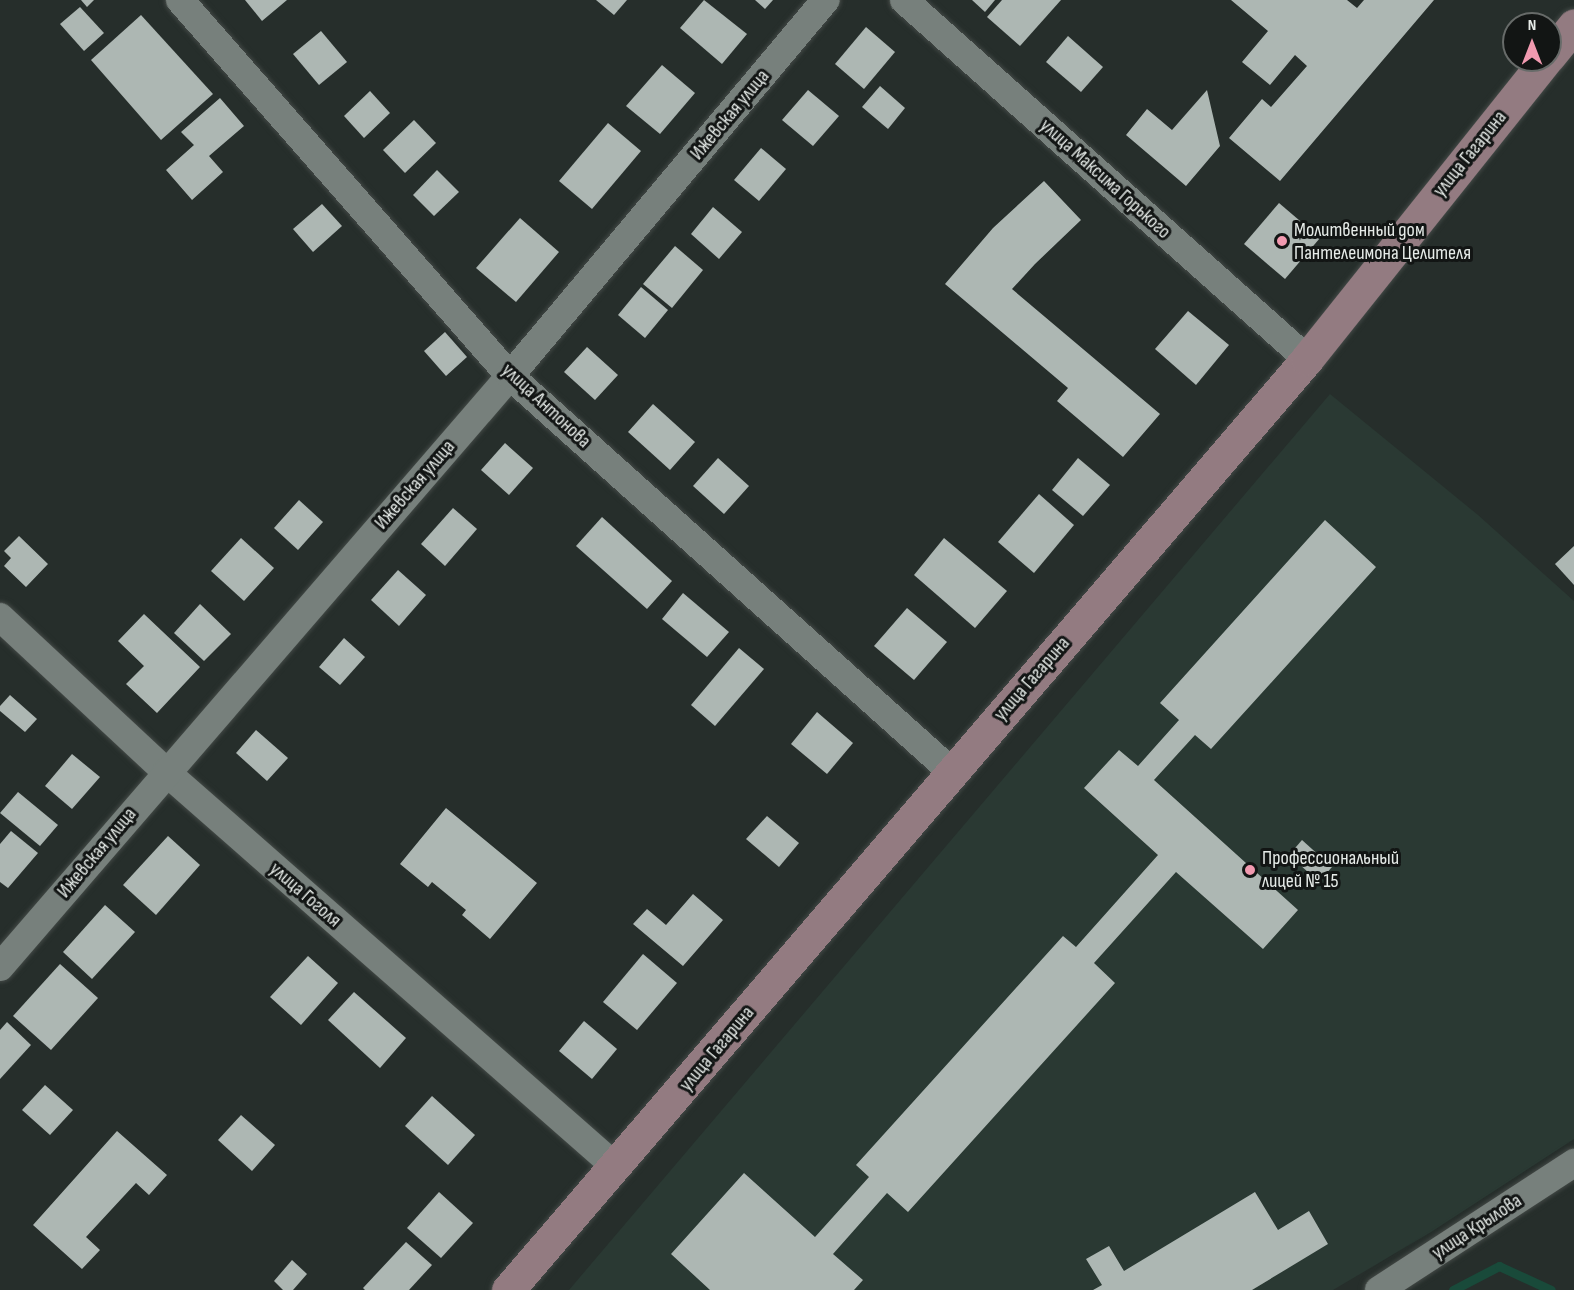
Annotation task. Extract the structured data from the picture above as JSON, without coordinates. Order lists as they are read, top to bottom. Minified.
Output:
{"streets":{"main road":["улица Гагарина"],"street":["Ижевская улица","улица Максима Горького","улица Антонова","улица Гоголя","улица Крылова"]},"crossings":[["Ижевская улица","улица Антонова"],["Ижевская улица","улица Гоголя"],["улица Гагарина","улица Максима Горького"],["улица Гагарина","улица Антонова"],["улица Гагарина","улица Гоголя"]],"places":["Молитвенный дом Пантелеимона Целителя","Профессиональный лицей № 15"],"north":"top"}
